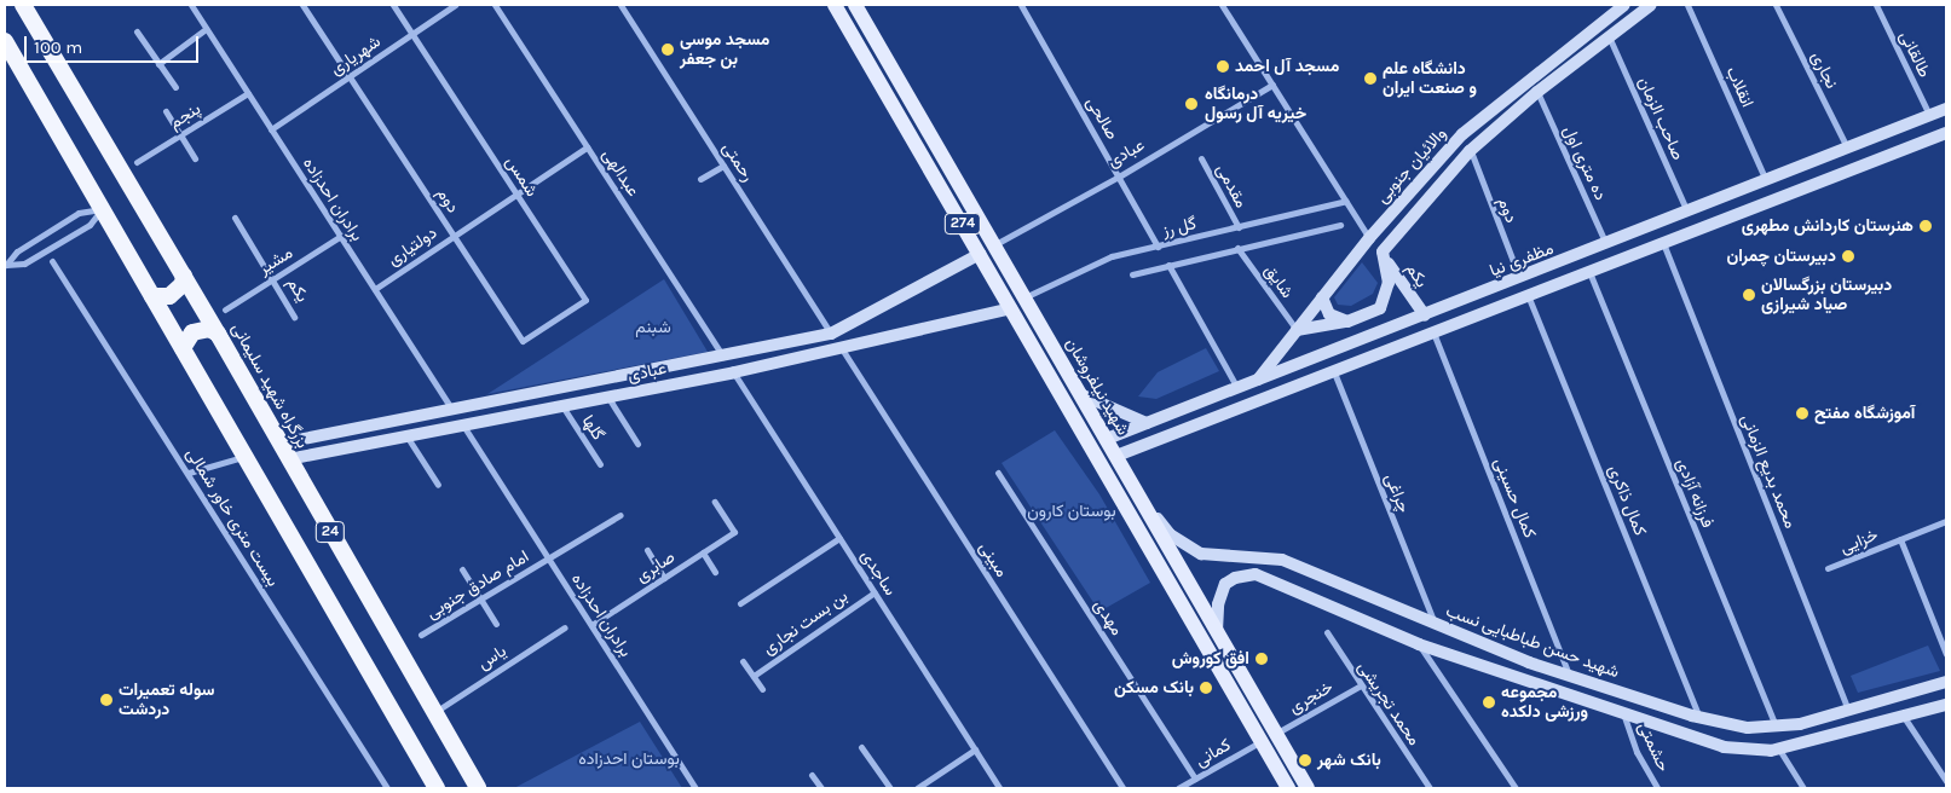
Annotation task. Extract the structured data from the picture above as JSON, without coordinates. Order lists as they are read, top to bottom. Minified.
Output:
{"streets":{"highway":["بزرگراه شهید سلیمانی","24"],"main road":["عبادی","والائیان جنوبی","274","مظفری نیا","یکم","شهید نیلفروشان","شهید حسن طباطبایی نسب"],"street":["طالقانی","شهریاری","نجاری","انقلاب","پنجم","صالحی","صاحب الزمان","رحمتی","ده متری اول","عبدالهی","شمس","مقدمی","برادران احدزاده","دوم","گل رز","دولتیاری","مشیر","شایق","گلها","محمد بدیع الزمانی","چراغی","فرزانه آزادی","کمال حسینی","کمال ذاکری","بیست متری خاور شمالی","خزایی","مبینی","صابری","ساجدی","امام صادق جنوبی","مهدی","بن بست نجاری","یاس","خنجری","محمد تجریشی","حشمتی","کمانی"]},"crossings":[["طالقانی","مظفری نیا"],["شهریاری","شمس"],["شهریاری","برادران احدزاده"],["شهریاری","دوم"],["نجاری","مظفری نیا"],["انقلاب","مظفری نیا"],["پنجم","برادران احدزاده"],["صالحی","عبادی"],["صالحی","گل رز"],["صاحب الزمان","والائیان جنوبی"],["صاحب الزمان","مظفری نیا"],["عبادی","رحمتی"],["عبادی","عبدالهی"],["عبادی","برادران احدزاده"],["عبادی","بزرگراه شهید سلیمانی"],["عبادی","شهید نیلفروشان"],["عبادی","گلها"],["عبادی","مبینی"],["عبادی","ساجدی"],["ده متری اول","والائیان جنوبی"],["ده متری اول","مظفری نیا"],["والائیان جنوبی","دوم"],["والائیان جنوبی","مظفری نیا"],["والائیان جنوبی","یکم"],["والائیان جنوبی","شایق"],["عبدالهی","دولتیاری"],["شمس","دوم"],["شمس","دولتیاری"],["مقدمی","گل رز"],["برادران احدزاده","دولتیاری"],["برادران احدزاده","مشیر"],["برادران احدزاده","صابری"],["برادران احدزاده","امام صادق جنوبی"],["دوم","دولتیاری"],["دوم","مظفری نیا"],["گل رز","شایق"],["گل رز","شهید نیلفروشان"],["مظفری نیا","یکم"],["مظفری نیا","شهید نیلفروشان"],["مظفری نیا","محمد بدیع الزمانی"],["مظفری نیا","چراغی"],["مظفری نیا","فرزانه آزادی"],["مظفری نیا","کمال حسینی"],["مظفری نیا","کمال ذاکری"],["مشیر","یکم"],["بزرگراه شهید سلیمانی","یاس"],["شهید نیلفروشان","شهید حسن طباطبایی نسب"],["شهید نیلفروشان","خنجری"],["شهید نیلفروشان","کمانی"],["محمد بدیع الزمانی","شهید حسن طباطبایی نسب"],["چراغی","شهید حسن طباطبایی نسب"],["فرزانه آزادی","شهید حسن طباطبایی نسب"],["کمال حسینی","شهید حسن طباطبایی نسب"],["کمال ذاکری","شهید حسن طباطبایی نسب"],["ساجدی","بن بست نجاری"],["مهدی","کمانی"],["خنجری","محمد تجریشی"],["خنجری","کمانی"]],"parks":["شبنم","بوستان کارون","بوستان احدزاده"],"places":["مسجد موسی بن جعفر","مسجد آل احمد","دانشگاه علم و صنعت ایران","درمانگاه خیریه آل رسول","هنرستان کاردانش مطهری","دبیرستان چمران","دبیرستان بزرگسالان صیاد شیرازی","آموزشگاه مفتح","افق کوروش","بانک مسکن","سوله تعمیرات دردشت","مجموعه ورزشی دلکده","بانک شهر"],"scale_bar":"100 m"}
